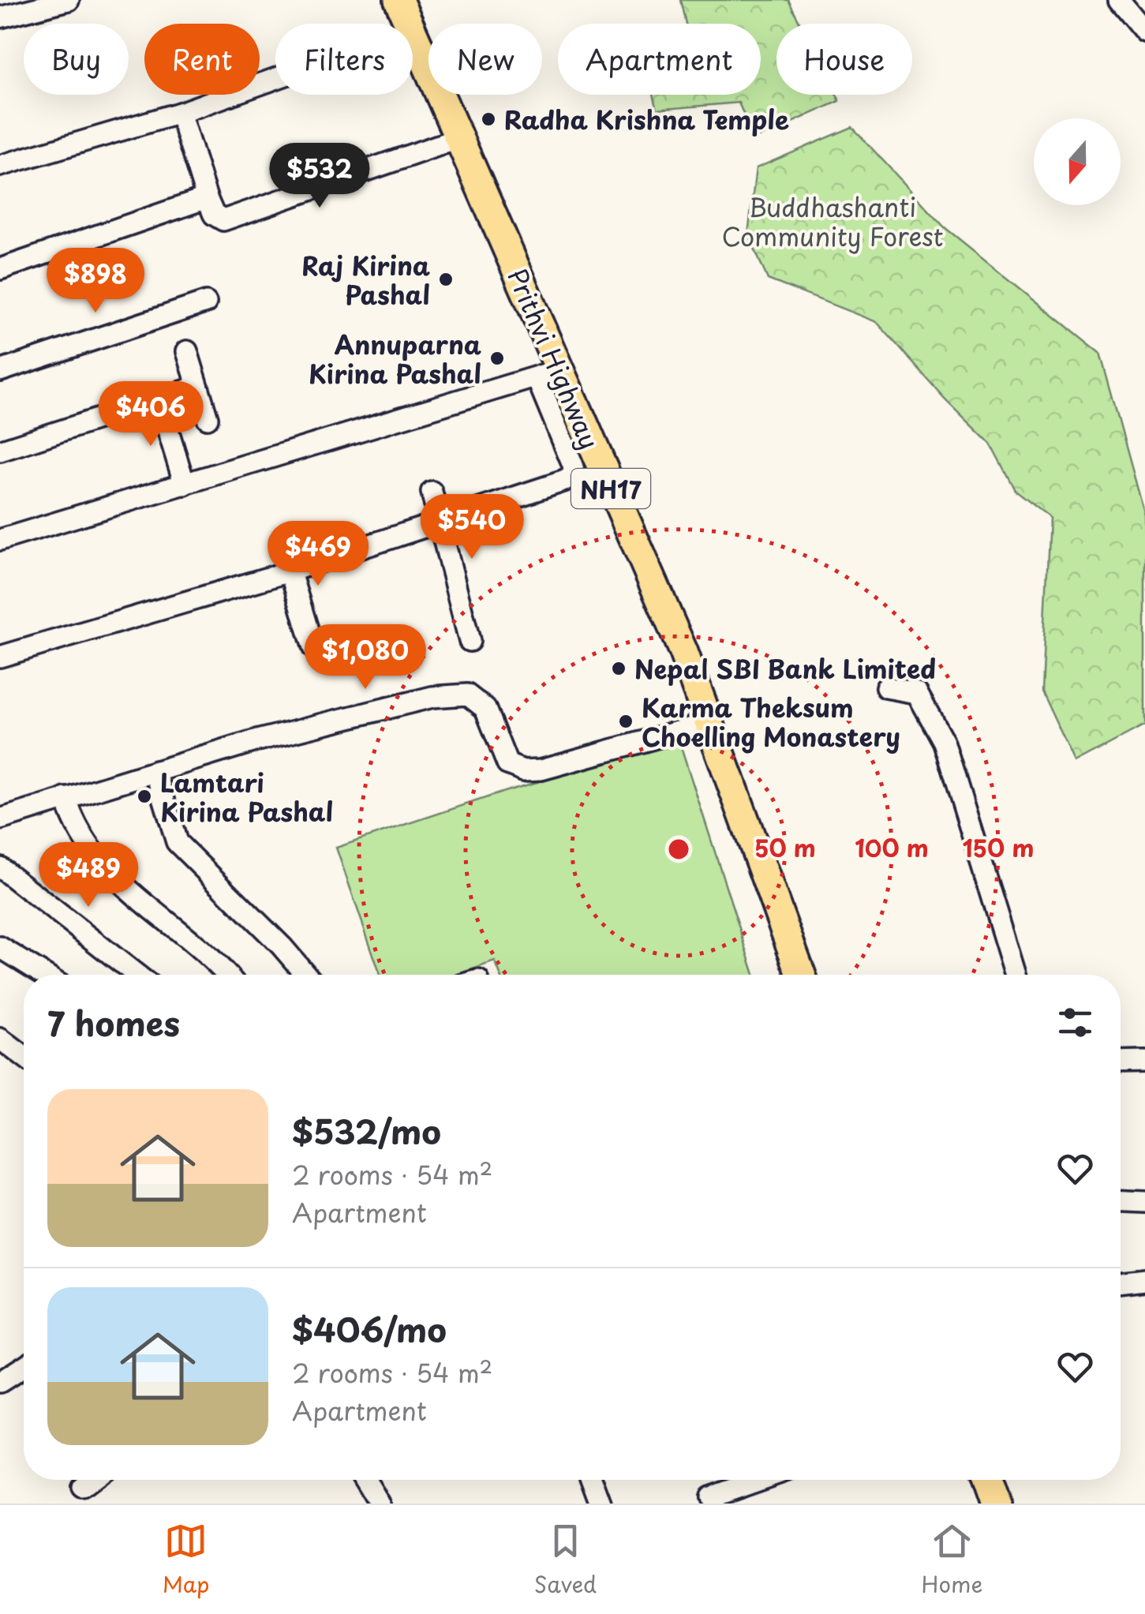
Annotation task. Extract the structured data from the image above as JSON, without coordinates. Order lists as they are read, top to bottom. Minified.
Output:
{"streets":{"highway":["Prithvi Highway","NH17"]},"parks":["Buddhashanti Community Forest"],"places":["Radha Krishna Temple","Raj Kirina Pashal","Annuparna Kirina Pashal","Nepal SBI Bank Limited","Karma Theksum Choelling Monastery","Lamtari Kirina Pashal"],"north":"bottom","page":{"chip":["Buy","Rent","Filters","New","Apartment","House"],"price":["$532","$898","$406","$540","$469","$1,080","$489"],"heading":"7 homes","list":[{"name":"$532/mo","note":"2 rooms · 54 m² · Apartment"},{"name":"$406/mo","note":"2 rooms · 54 m² · Apartment"}],"tabs":["Map","Saved","Home"]},"rings":["50 m","100 m","150 m"]}
